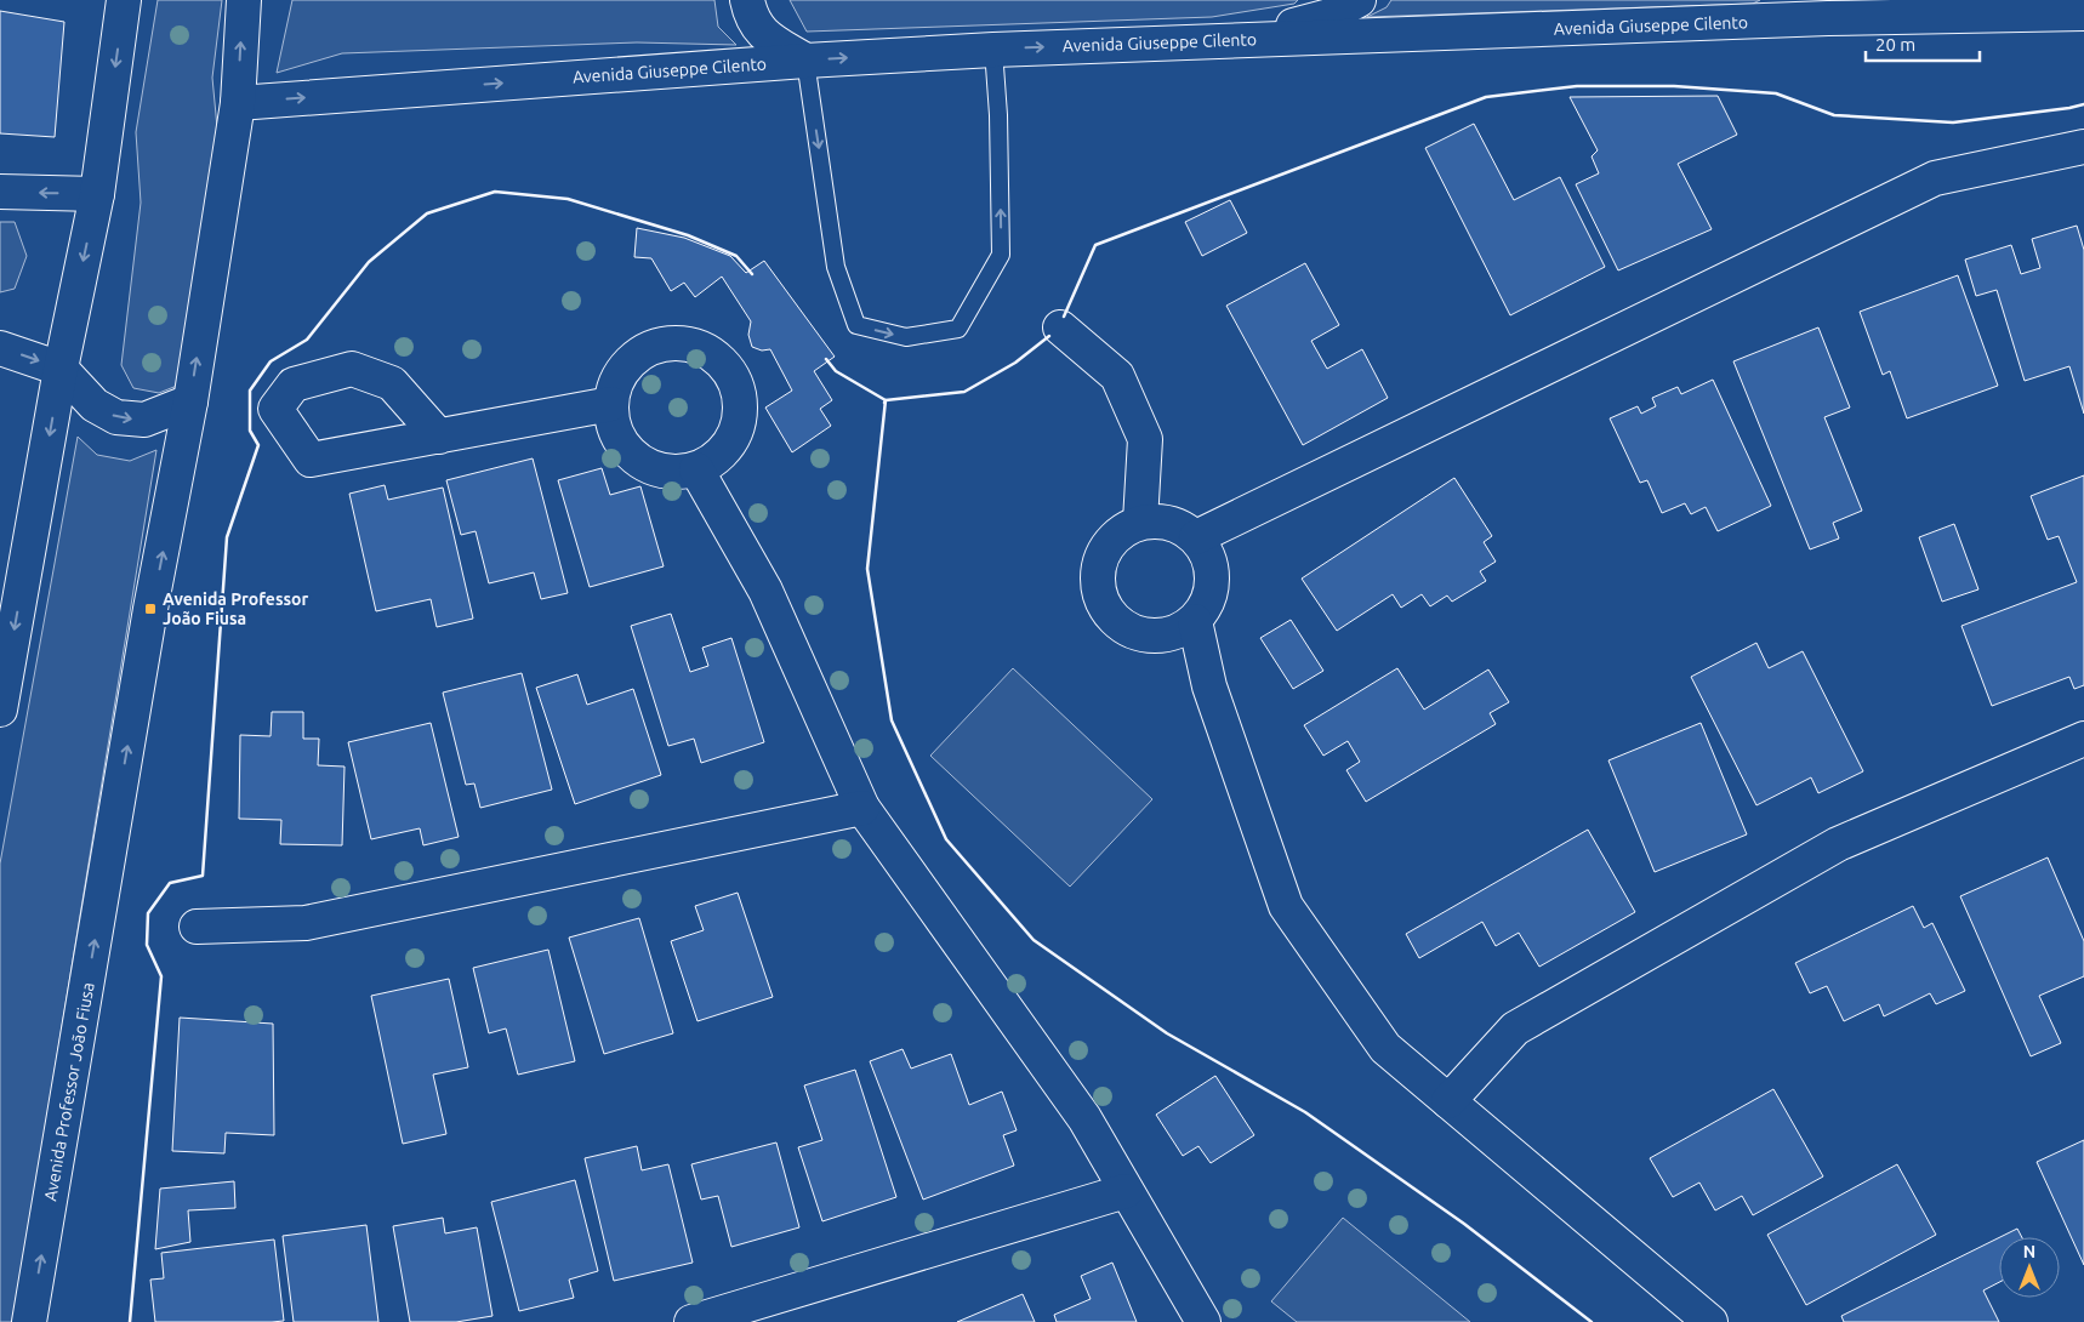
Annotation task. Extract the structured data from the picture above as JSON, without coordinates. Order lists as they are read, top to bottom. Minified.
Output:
{"streets":{"street":["Avenida Giuseppe Cilento","Avenida Professor João Fiusa"]},"crossings":[["Avenida Giuseppe Cilento","Avenida Professor João Fiusa"]],"one_way":["Avenida Giuseppe Cilento"],"places":{"transit":["Avenida Professor João Fiusa"]},"scale_bar":"20 m","north":"top"}
